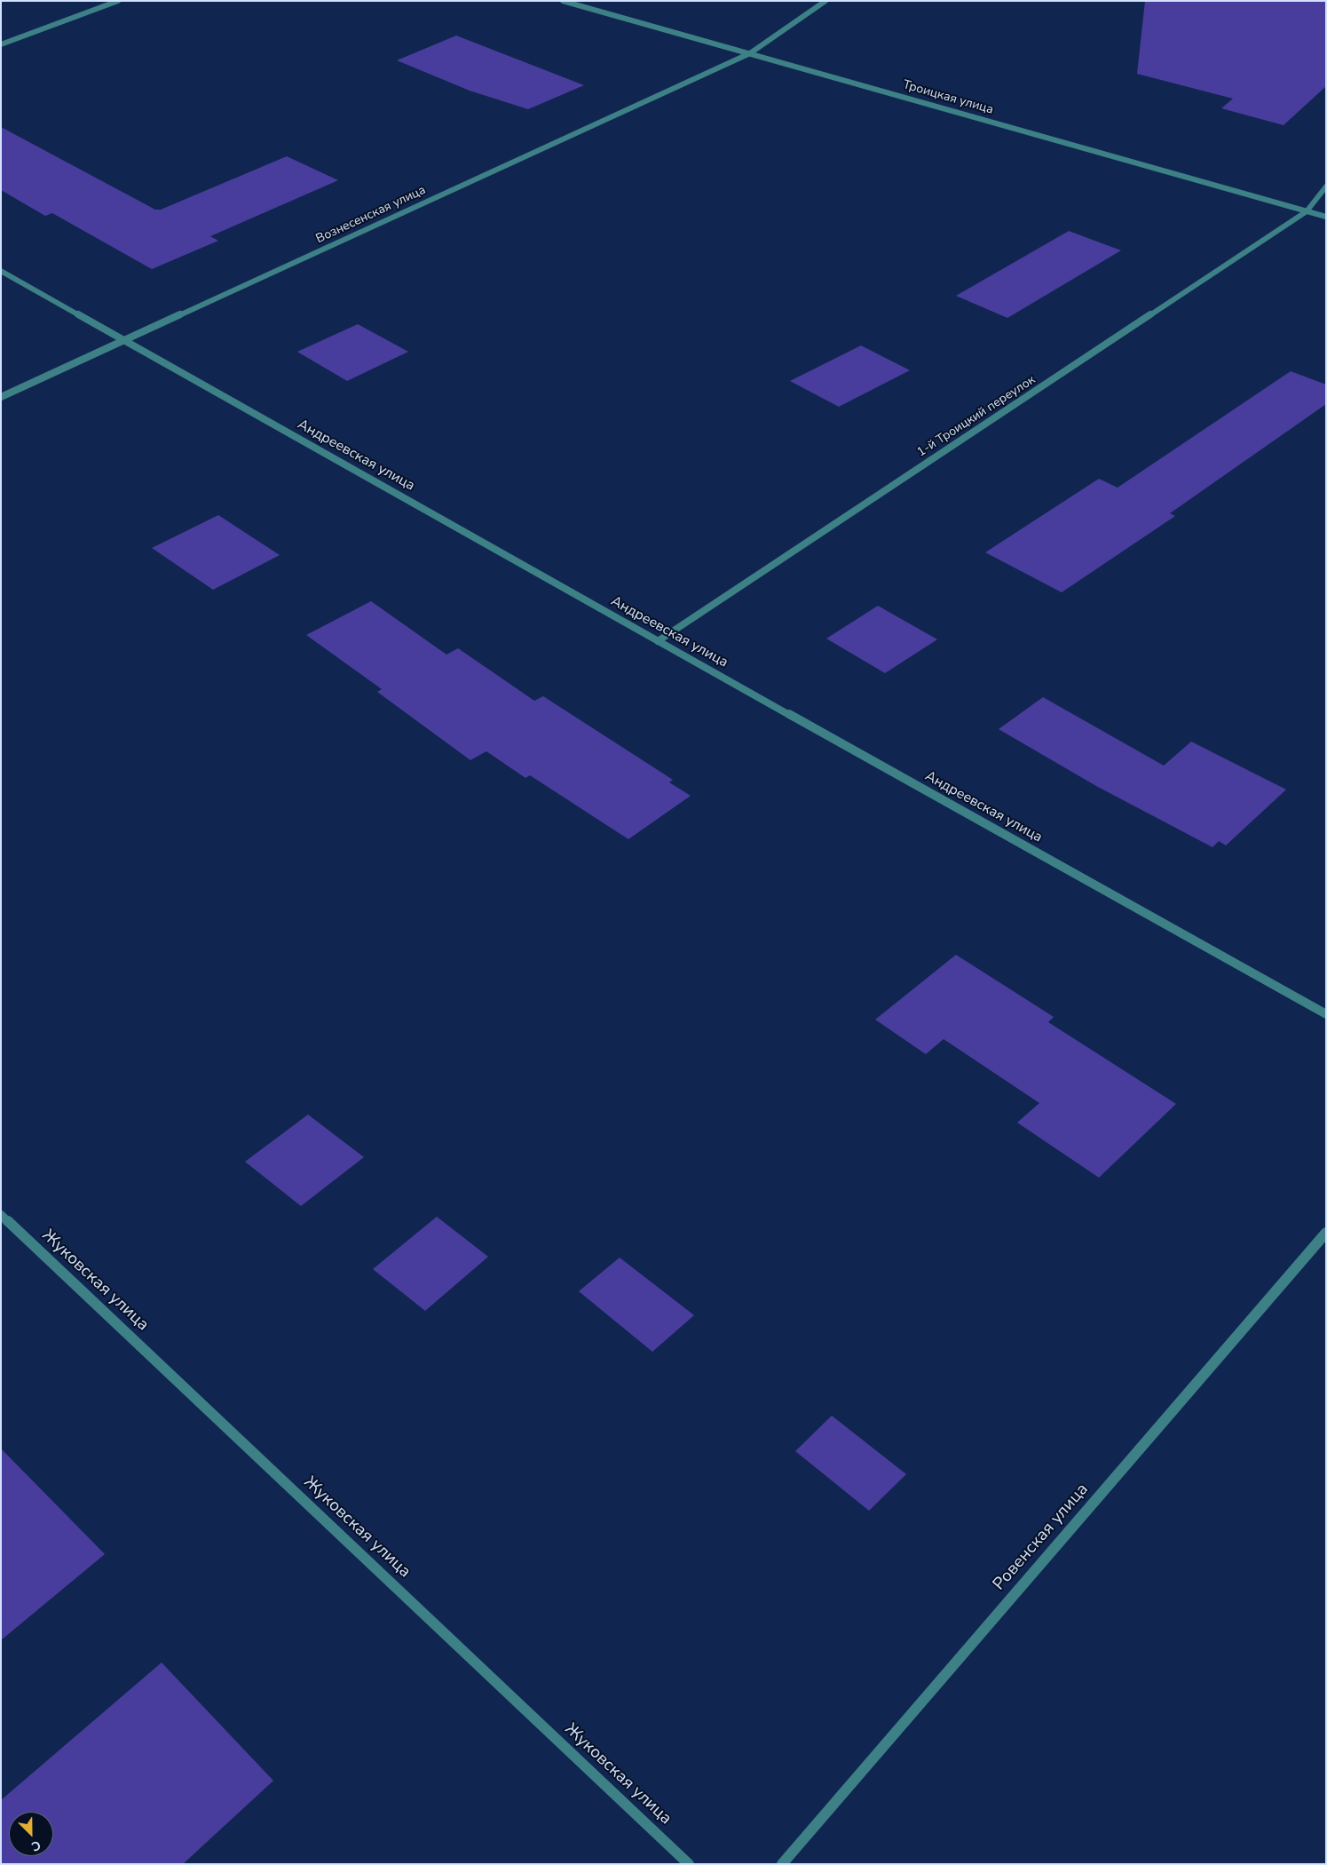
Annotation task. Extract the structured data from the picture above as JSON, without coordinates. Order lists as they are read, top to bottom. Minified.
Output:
{"streets":{"street":["Троицкая улица","Вознесенская улица","1-й Троицкий переулок","Андреевская улица","Жуковская улица","Ровенская улица"]},"crossings":[["Троицкая улица","Вознесенская улица"],["Троицкая улица","1-й Троицкий переулок"],["Вознесенская улица","Андреевская улица"],["1-й Троицкий переулок","Андреевская улица"]],"north":"bottom right"}
